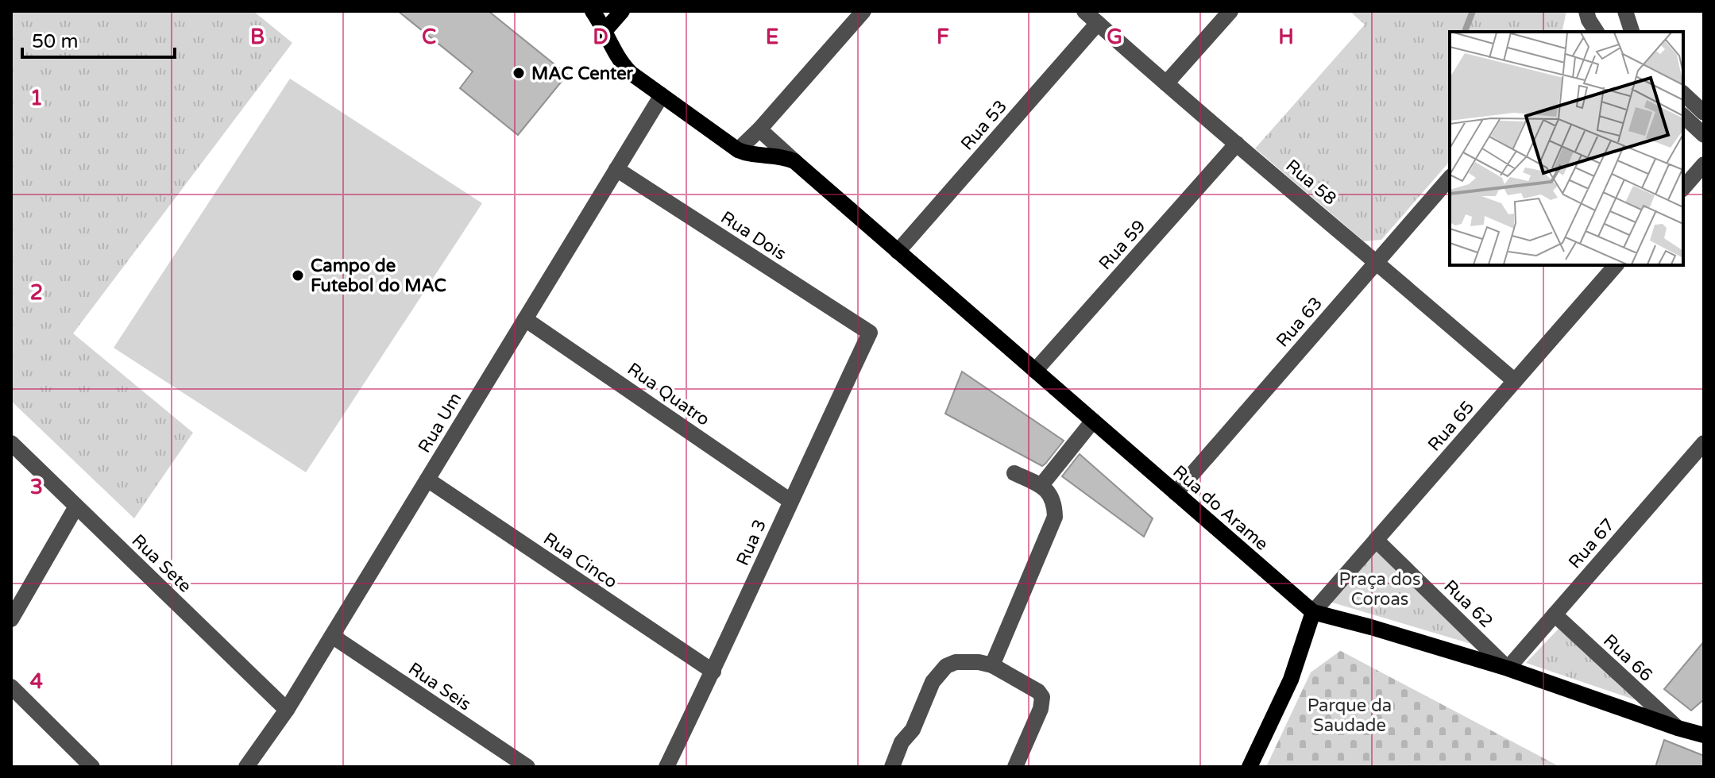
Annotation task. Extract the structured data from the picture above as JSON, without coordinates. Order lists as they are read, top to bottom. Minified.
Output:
{"streets":{"main road":["Rua do Arame"],"street":["Rua 53","Rua 58","Rua Dois","Rua 59","Rua 63","Rua Quatro","Rua Um","Rua 65","Rua 3","Rua 67","Rua Cinco","Rua Sete","Rua 62","Rua 66","Rua Seis"]},"crossings":[["Rua 53","Rua 58"],["Rua 53","Rua do Arame"],["Rua 58","Rua 59"],["Rua 58","Rua 63"],["Rua 58","Rua 65"],["Rua Dois","Rua Um"],["Rua Dois","Rua 3"],["Rua 59","Rua do Arame"],["Rua 63","Rua do Arame"],["Rua Quatro","Rua Um"],["Rua Quatro","Rua 3"],["Rua Um","Rua Cinco"],["Rua Um","Rua Sete"],["Rua Um","Rua Seis"],["Rua 65","Rua do Arame"],["Rua 65","Rua 62"],["Rua do Arame","Rua 67"],["Rua do Arame","Rua 62"],["Rua do Arame","Rua 66"],["Rua 3","Rua Cinco"],["Rua 67","Rua 62"],["Rua 67","Rua 66"]],"parks":["Praça dos Coroas","Parque da Saudade"],"places":["MAC Center","Campo de Futebol do MAC"],"scale_bar":"50 m","grid":{"columns":["B","C","D","E","F","G","H"],"rows":["1","2","3","4"]}}
